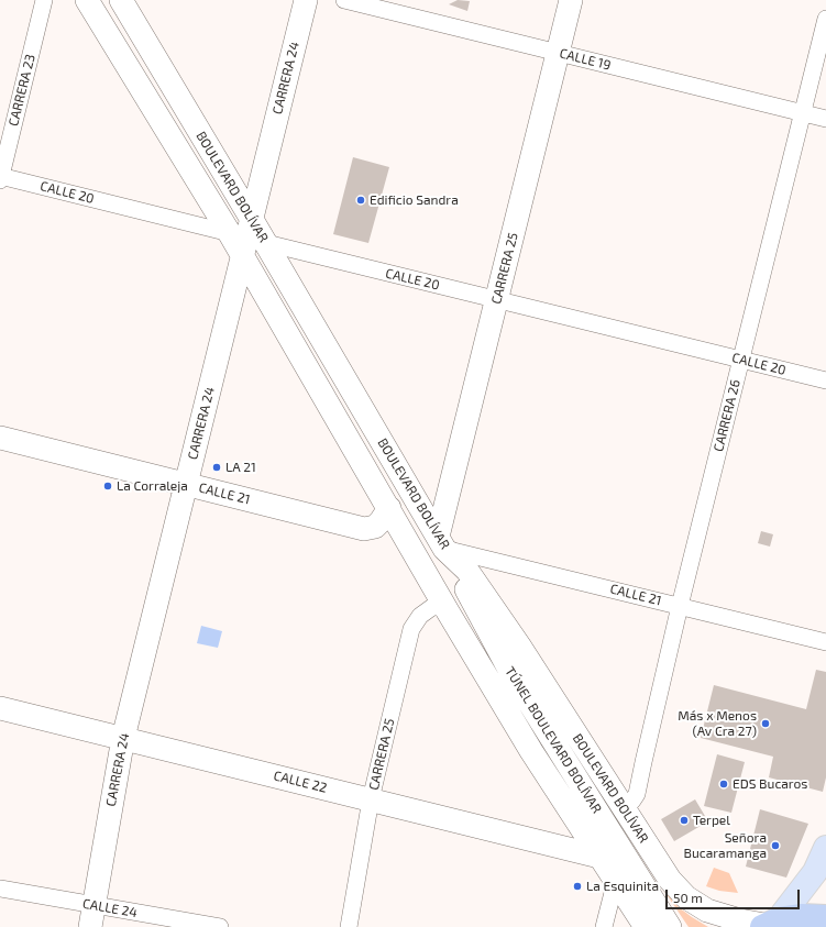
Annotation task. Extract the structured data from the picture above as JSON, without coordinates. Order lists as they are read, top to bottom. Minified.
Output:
{"streets":{"main road":["CARRERA 24","BOULEVARD BOLÍVAR","CARRERA 25","CALLE 21","TÚNEL BOULEVARD BOLÍVAR","CALLE 22"],"street":["CALLE 19","CARRERA 23","CALLE 20","CARRERA 26","CALLE 24"]},"crossings":[["CALLE 19","CARRERA 25"],["CALLE 19","CARRERA 26"],["CARRERA 24","BOULEVARD BOLÍVAR"],["CARRERA 24","CALLE 20"],["CARRERA 24","CALLE 21"],["CARRERA 24","CALLE 22"],["CARRERA 24","CALLE 24"],["CARRERA 23","CALLE 20"],["BOULEVARD BOLÍVAR","CALLE 20"],["BOULEVARD BOLÍVAR","CARRERA 25"],["BOULEVARD BOLÍVAR","CARRERA 26"],["BOULEVARD BOLÍVAR","CALLE 21"],["BOULEVARD BOLÍVAR","TÚNEL BOULEVARD BOLÍVAR"],["BOULEVARD BOLÍVAR","CALLE 22"],["CALLE 20","CARRERA 25"],["CALLE 20","CARRERA 26"],["CARRERA 25","CALLE 21"],["CARRERA 25","TÚNEL BOULEVARD BOLÍVAR"],["CARRERA 25","CALLE 22"],["CARRERA 26","CALLE 21"],["CALLE 21","TÚNEL BOULEVARD BOLÍVAR"]],"places":["Edificio Sandra","LA 21","La Corraleja","Más x Menos (Av Cra 27)","EDS Bucaros","Terpel","Señora Bucaramanga","La Esquinita"],"scale_bar":"50 m"}
